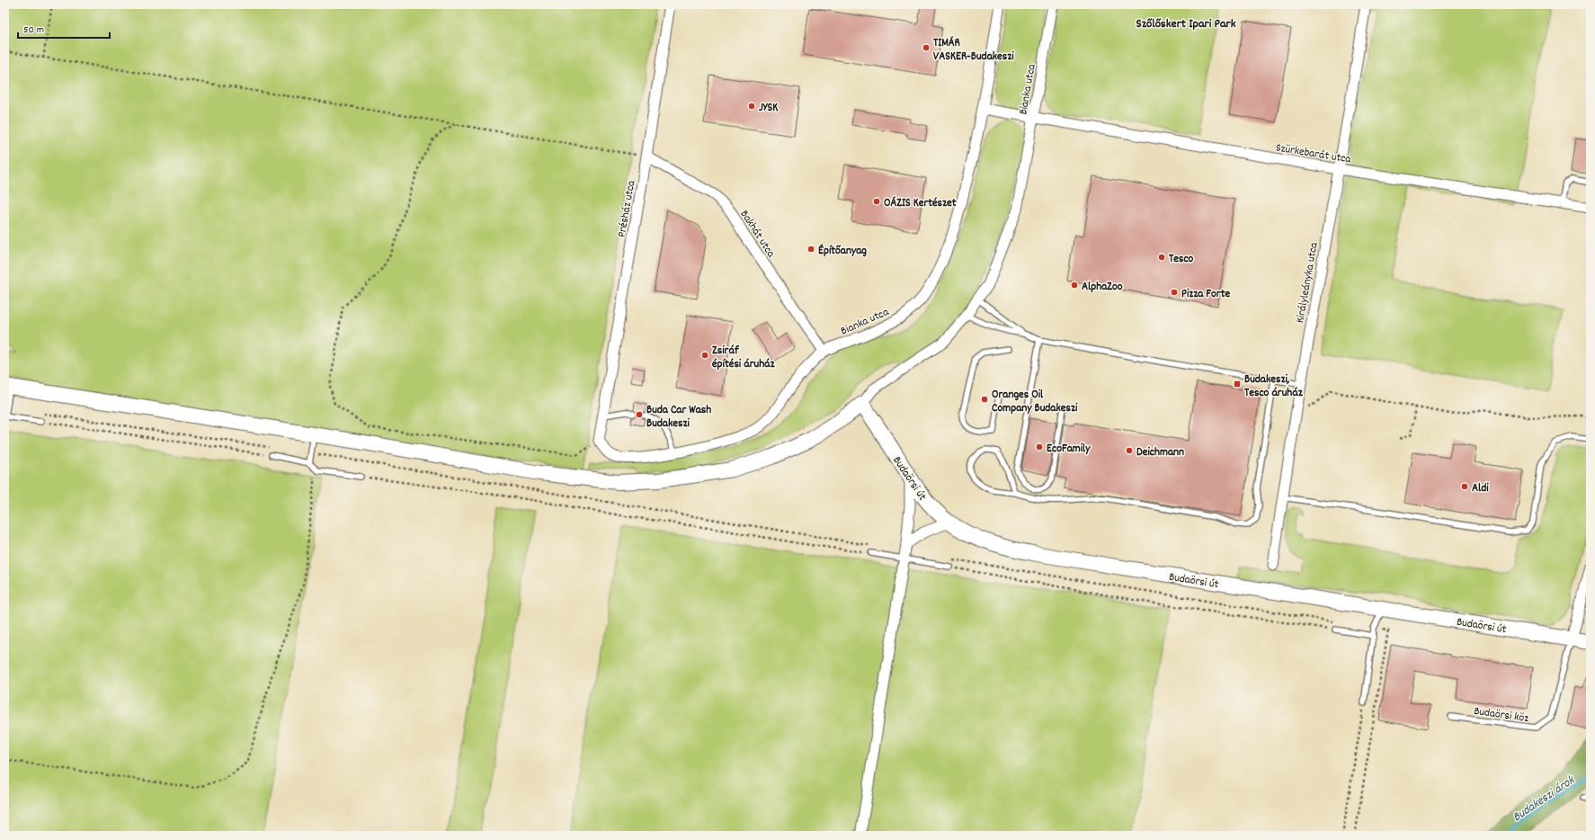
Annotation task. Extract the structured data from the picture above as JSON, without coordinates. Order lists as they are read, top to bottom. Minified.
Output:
{"streets":{"main road":["Budaörsi út"],"street":["Bianka utca","Szürkebarát utca","Présház utca","Bakhát utca","Királyleányka utca"],"lane":["Budaörsi köz"]},"crossings":[["Bianka utca","Szürkebarát utca"],["Bianka utca","Bakhát utca"],["Bianka utca","Budaörsi út"],["Szürkebarát utca","Királyleányka utca"],["Présház utca","Bakhát utca"],["Budaörsi út","Budaörsi köz"]],"districts":["Szőlőskert Ipari Park"],"water":["Budakeszi árok"],"places":{"other":["TIMÁR VASKER-Budakeszi","JYSK","OÁZIS Kertészet","Építőanyag","Tesco","AlphaZoo","Pizza Forte","Zsiráf építési áruház","Oranges Oil Company Budakeszi","Buda Car Wash Budakeszi","EcoFamily","Deichmann","Aldi"],"transit":["Budakeszi, Tesco áruház"]},"scale_bar":"50 m"}
